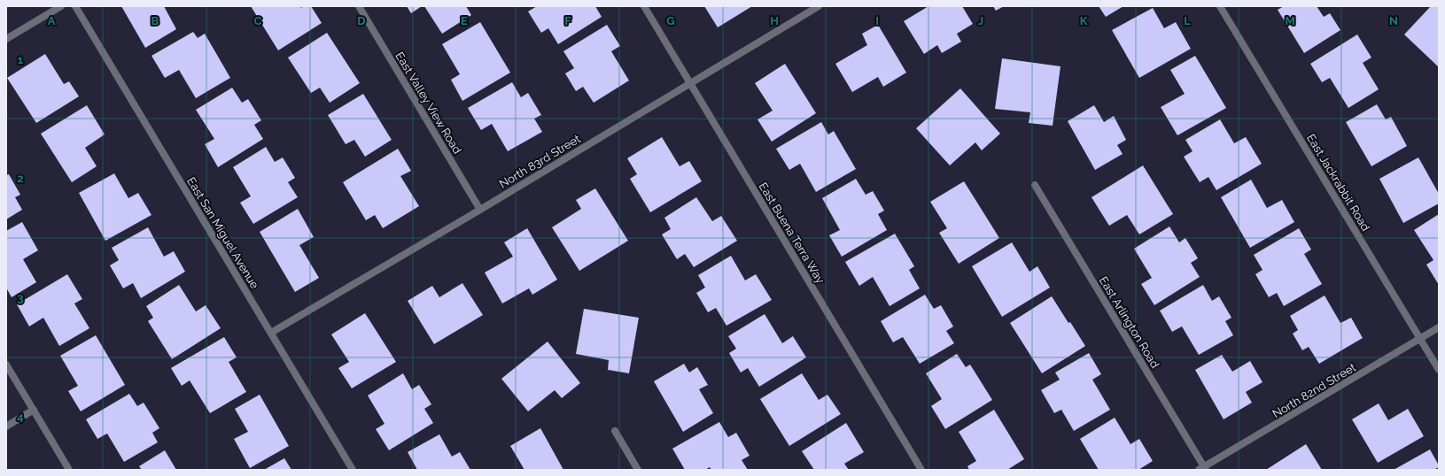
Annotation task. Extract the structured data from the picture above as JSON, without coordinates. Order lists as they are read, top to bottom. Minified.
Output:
{"streets":{"street":["East Valley View Road","North 83rd Street","East Jackrabbit Road","East San Miguel Avenue","East Buena Terra Way","East Arlington Road","North 82nd Street"]},"crossings":[["East Valley View Road","North 83rd Street"],["North 83rd Street","East San Miguel Avenue"],["North 83rd Street","East Buena Terra Way"],["East Jackrabbit Road","North 82nd Street"],["East Arlington Road","North 82nd Street"]],"grid":{"columns":["A","B","C","D","E","F","G","H","I","J","K","L","M","N"],"rows":["1","2","3","4"]}}
